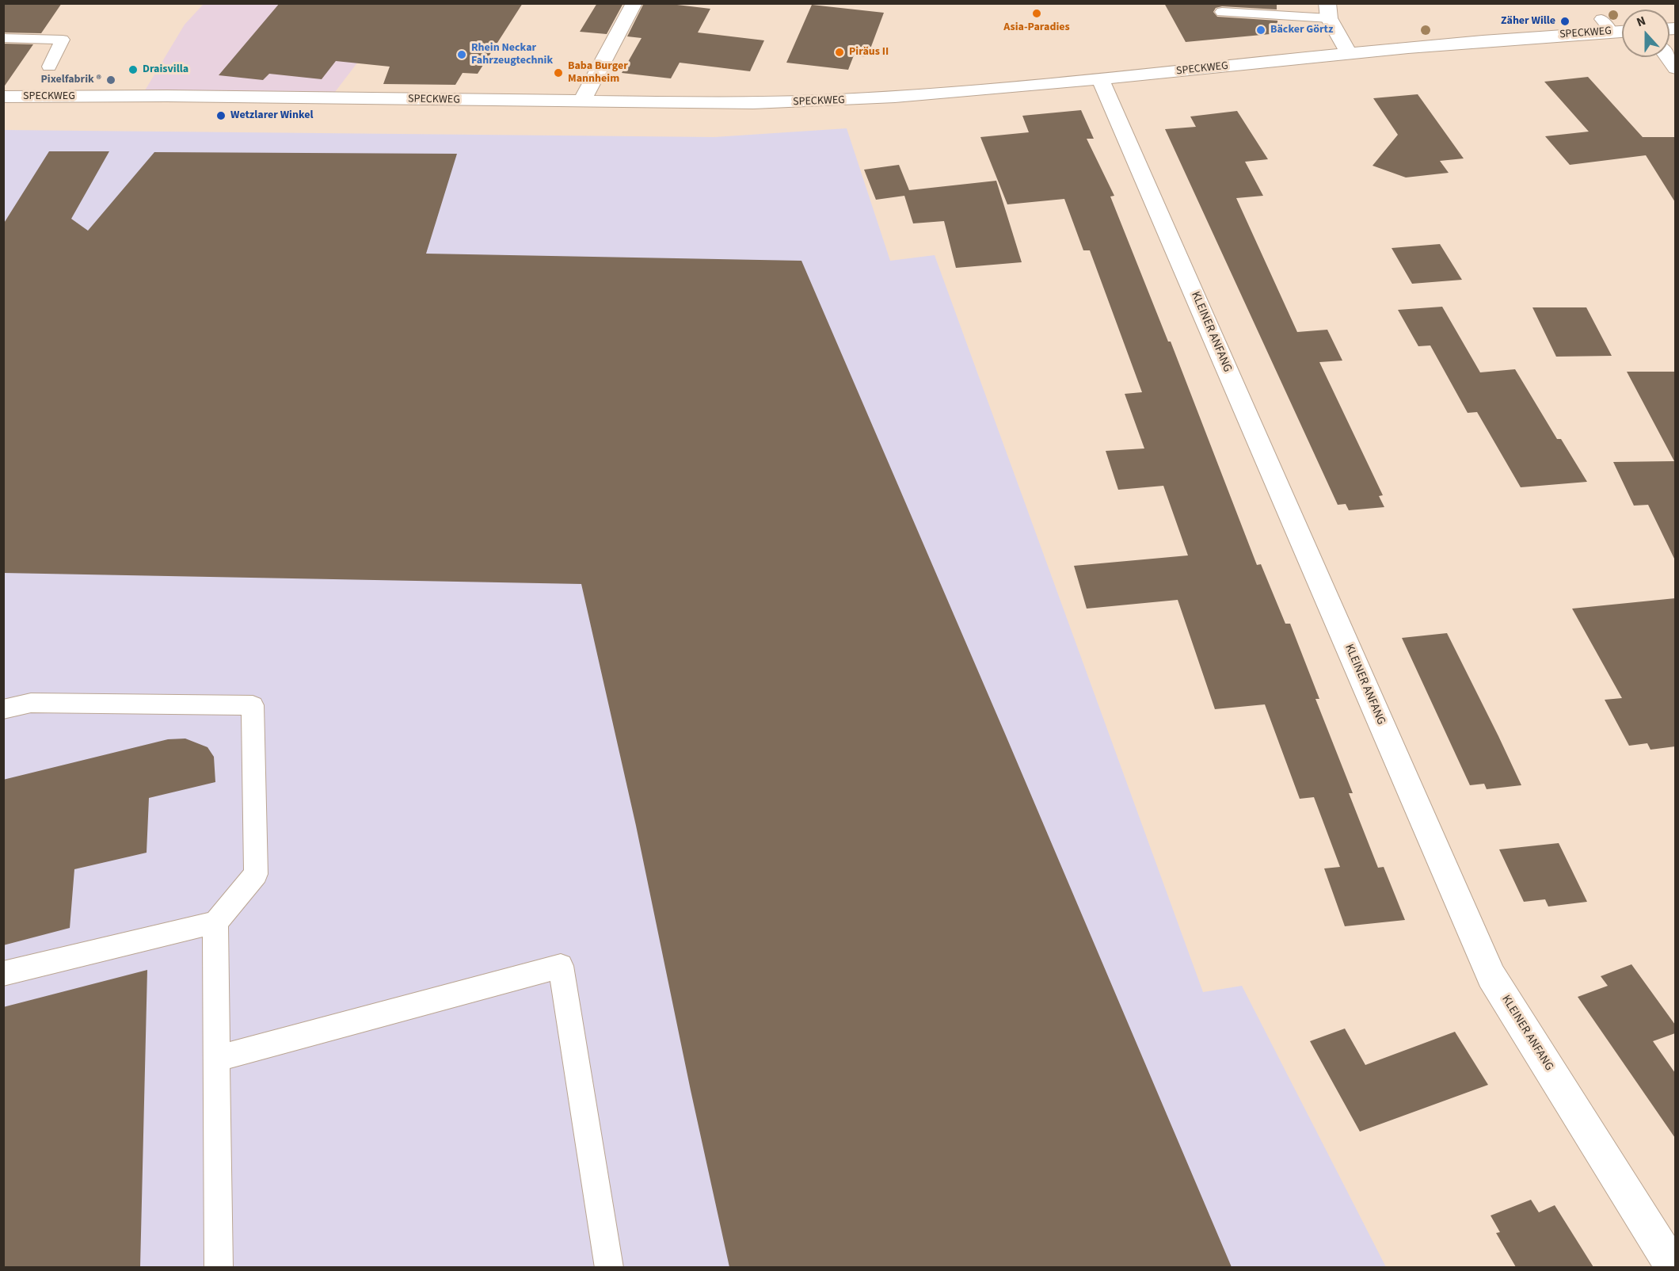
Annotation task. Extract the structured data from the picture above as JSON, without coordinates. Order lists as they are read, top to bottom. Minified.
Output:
{"streets":{"street":["SPECKWEG","KLEINER ANFANG"]},"crossings":[["SPECKWEG","KLEINER ANFANG"]],"places":["Asia-Paradies","Zäher Wille","Bäcker Görtz","Piräus II","Rhein Neckar Fahrzeugtechnik","Draisvilla","Baba Burger Mannheim","Pixelfabrik ®","Wetzlarer Winkel"],"north":"top"}
